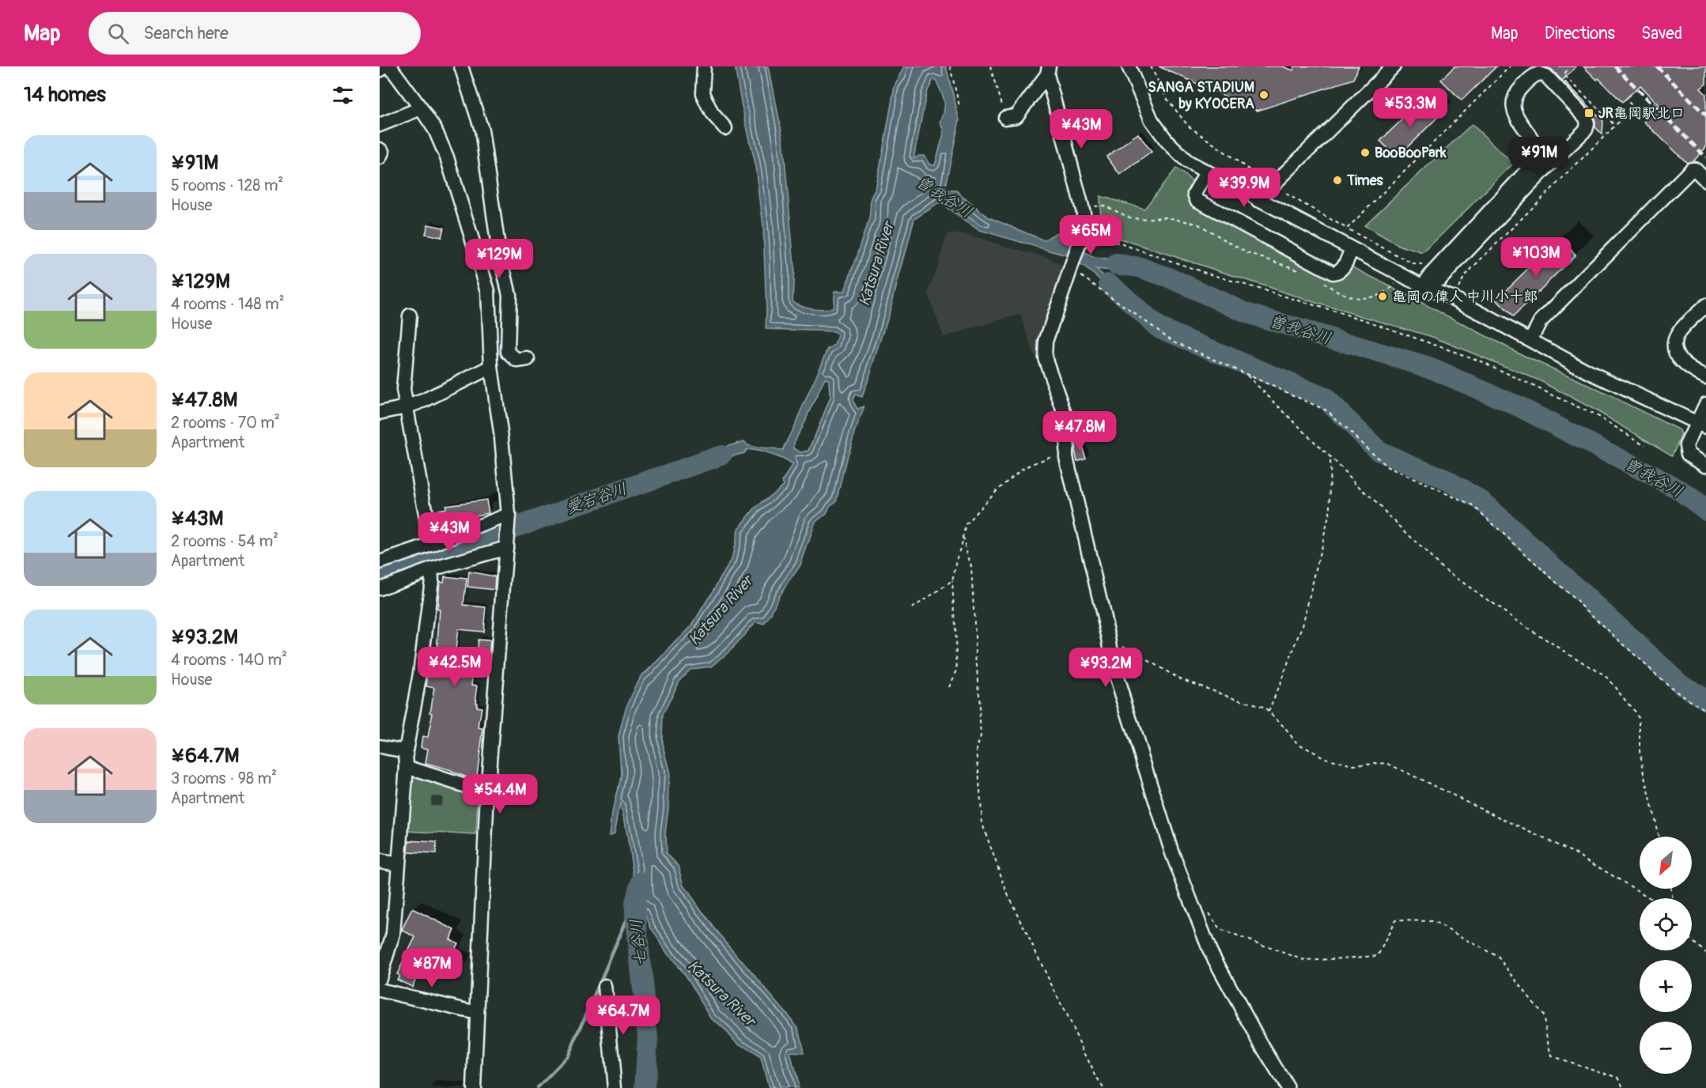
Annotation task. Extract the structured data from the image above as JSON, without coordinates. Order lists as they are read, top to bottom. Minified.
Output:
{"water":["曽我谷川","Katsura River","愛宕谷川","七谷川"],"places":{"other":["SANGA STADIUM by KYOCERA","BooBooPark","Times","亀岡の偉人 中川小十郎"],"transit":["JR亀岡駅北口"]},"north":"bottom left","page":{"header":"Map","search":"Search here","nav":["Map","Directions","Saved"],"heading":"14 homes","price":["¥53.3M","¥43M","¥91M","¥39.9M","¥65M","¥103M","¥129M","¥47.8M","¥43M","¥42.5M","¥93.2M","¥54.4M","¥87M","¥64.7M"],"list":[{"name":"¥91M","note":"5 rooms · 128 m² · House"},{"name":"¥129M","note":"4 rooms · 148 m² · House"},{"name":"¥47.8M","note":"2 rooms · 70 m² · Apartment"},{"name":"¥43M","note":"2 rooms · 54 m² · Apartment"},{"name":"¥93.2M","note":"4 rooms · 140 m² · House"},{"name":"¥64.7M","note":"3 rooms · 98 m² · Apartment"}],"map_buttons":["+","−"]}}
